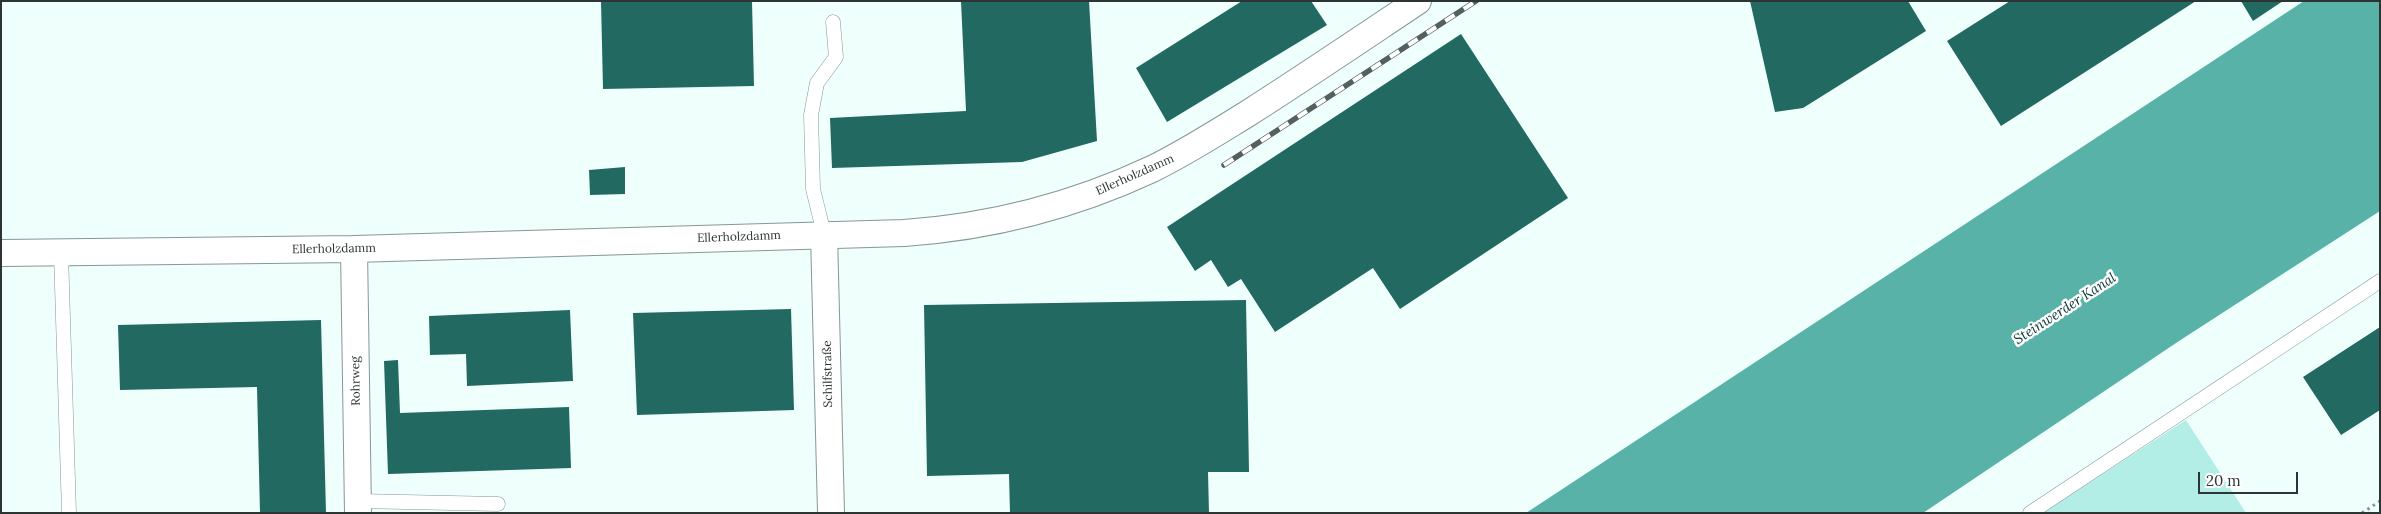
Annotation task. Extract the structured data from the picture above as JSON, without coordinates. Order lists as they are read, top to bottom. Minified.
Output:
{"streets":{"street":["Ellerholzdamm","Schilfstraße","Rohrweg"]},"crossings":[["Ellerholzdamm","Schilfstraße"],["Ellerholzdamm","Rohrweg"]],"water":["Steinwerder Kanal"],"scale_bar":"20 m"}
